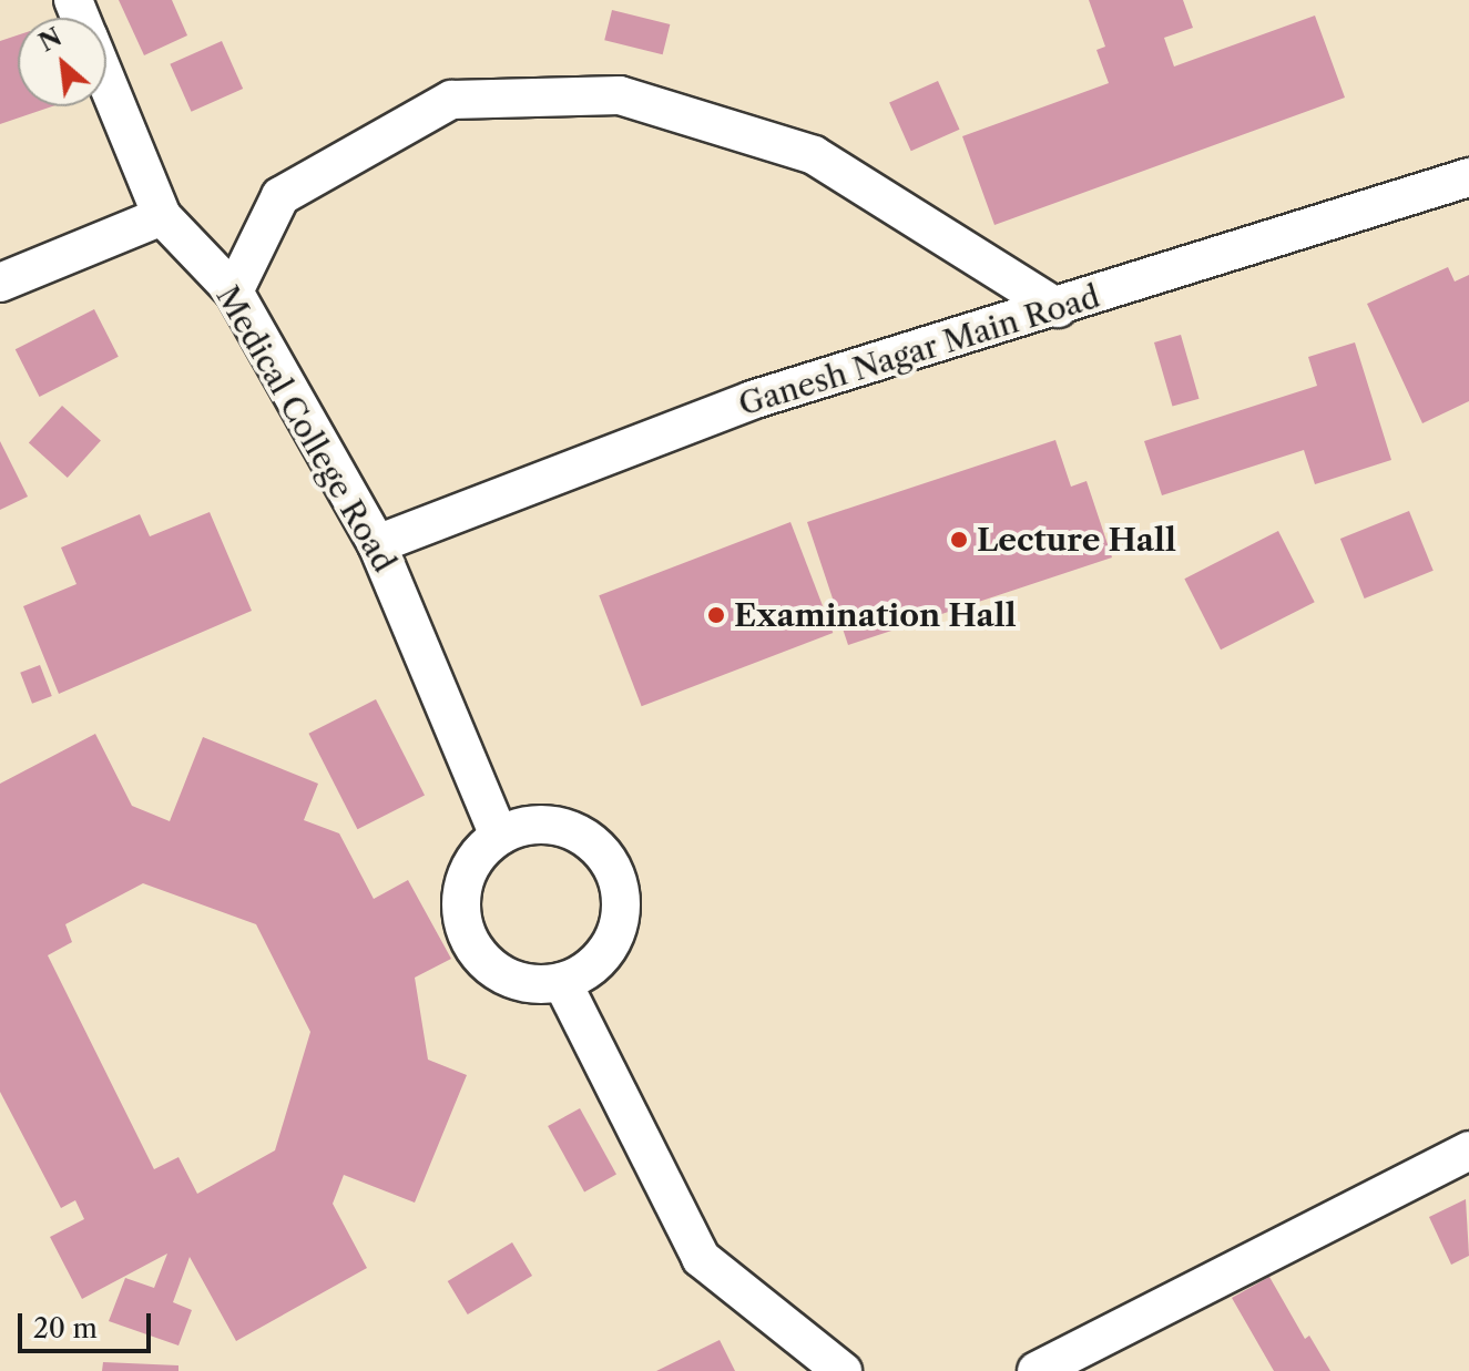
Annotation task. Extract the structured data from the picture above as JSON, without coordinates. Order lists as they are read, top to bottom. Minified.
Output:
{"streets":{"street":["Ganesh Nagar Main Road","Medical College Road"]},"crossings":[["Ganesh Nagar Main Road","Medical College Road"]],"places":["Lecture Hall","Examination Hall"],"scale_bar":"20 m","north":"top left"}
